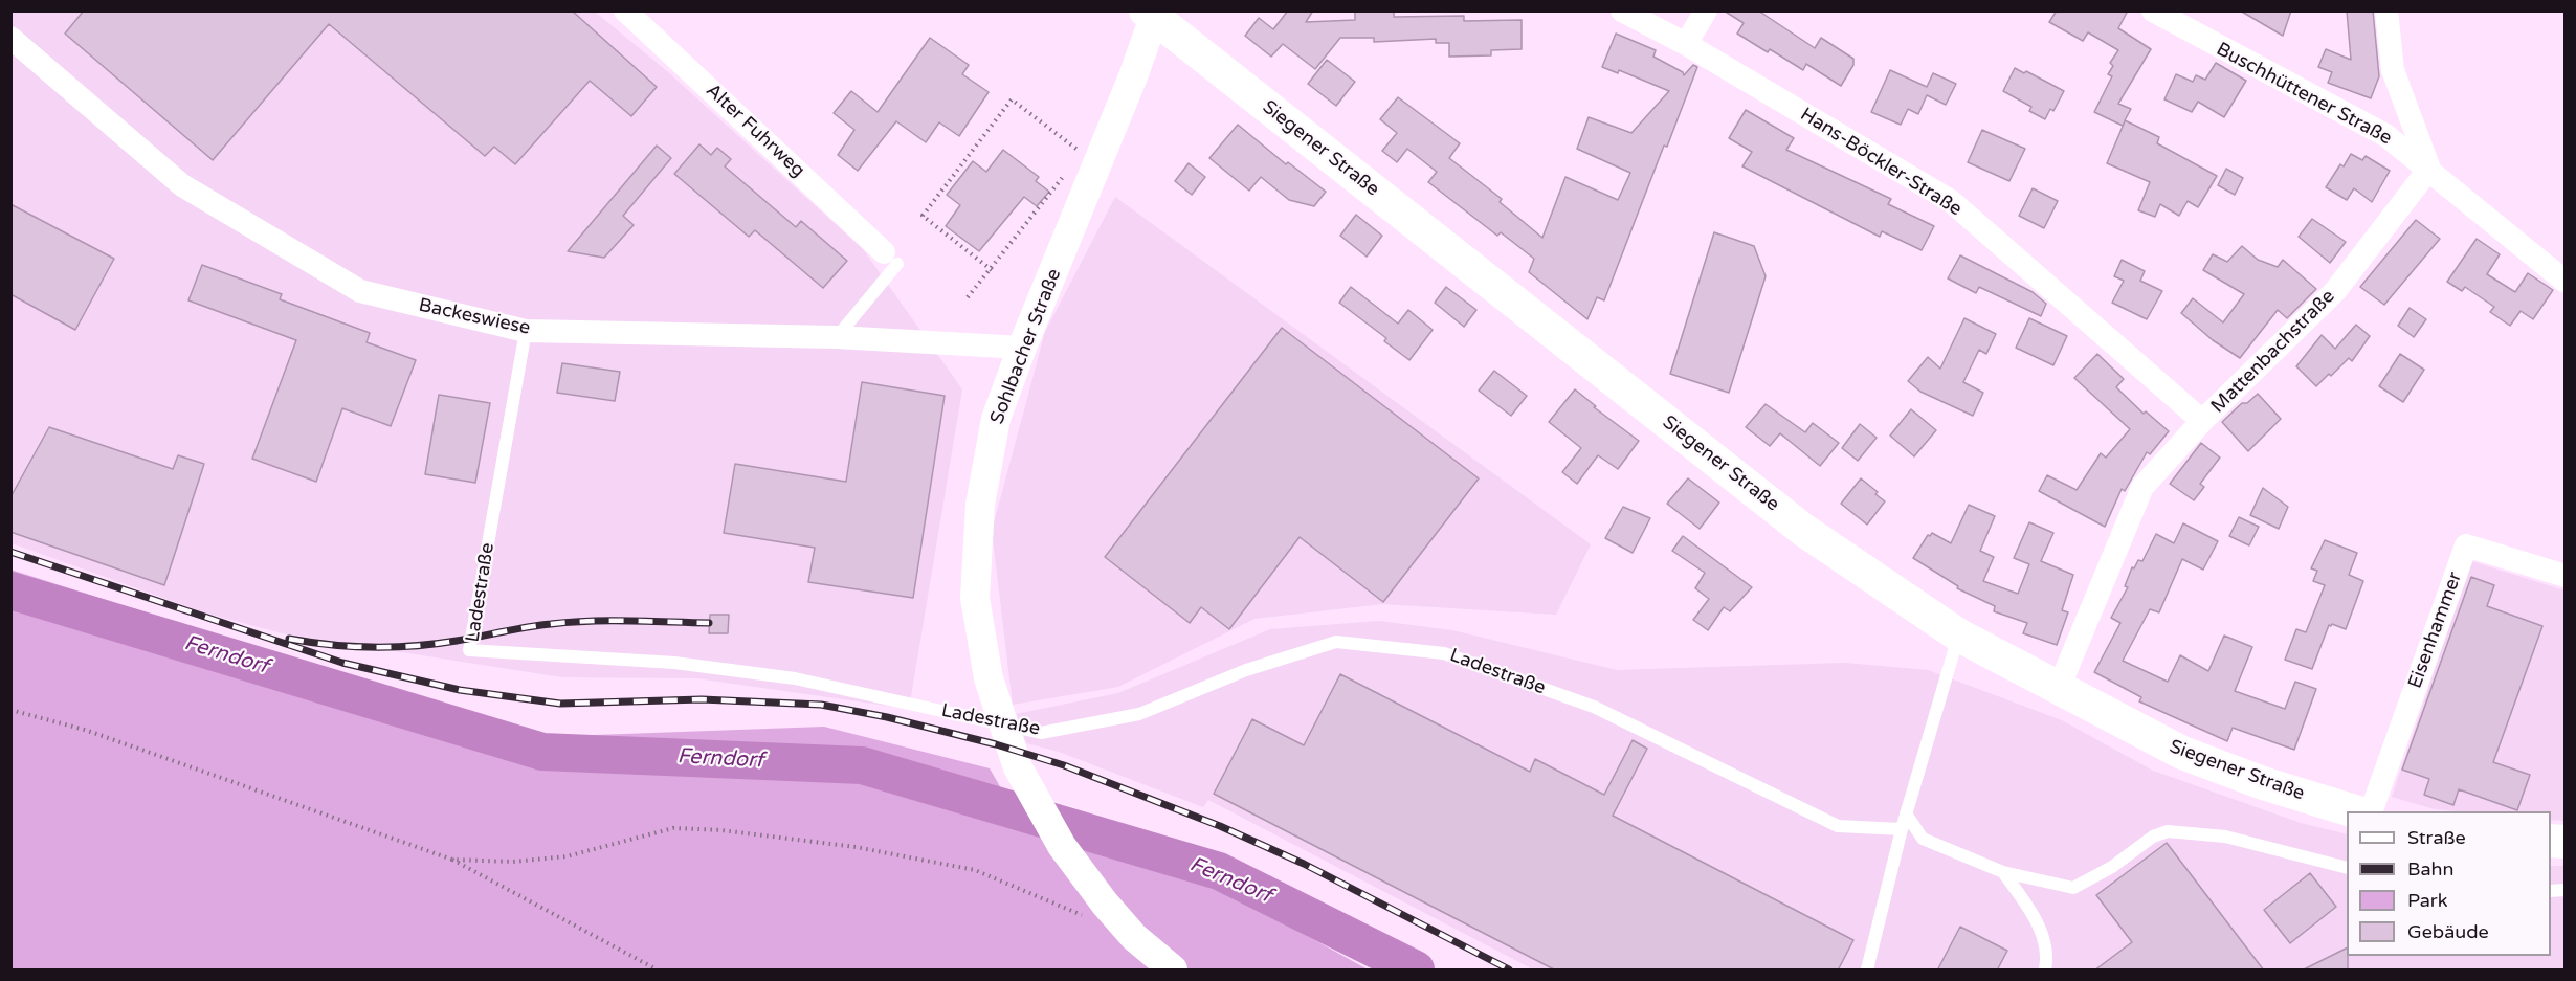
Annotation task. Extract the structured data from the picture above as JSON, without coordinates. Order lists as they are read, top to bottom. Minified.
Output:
{"streets":{"main road":["Siegener Straße"],"street":["Buschhüttener Straße","Alter Fuhrweg","Hans-Böckler-Straße","Backeswiese","Sohlbacher Straße","Mattenbachstraße","Eisenhammer"],"lane":["Ladestraße"]},"crossings":[["Buschhüttener Straße","Mattenbachstraße"],["Siegener Straße","Sohlbacher Straße"],["Siegener Straße","Mattenbachstraße"],["Hans-Böckler-Straße","Mattenbachstraße"],["Backeswiese","Sohlbacher Straße"],["Backeswiese","Ladestraße"]],"water":["Ferndorf"],"legend":["Straße","Bahn","Park","Gebäude"]}
